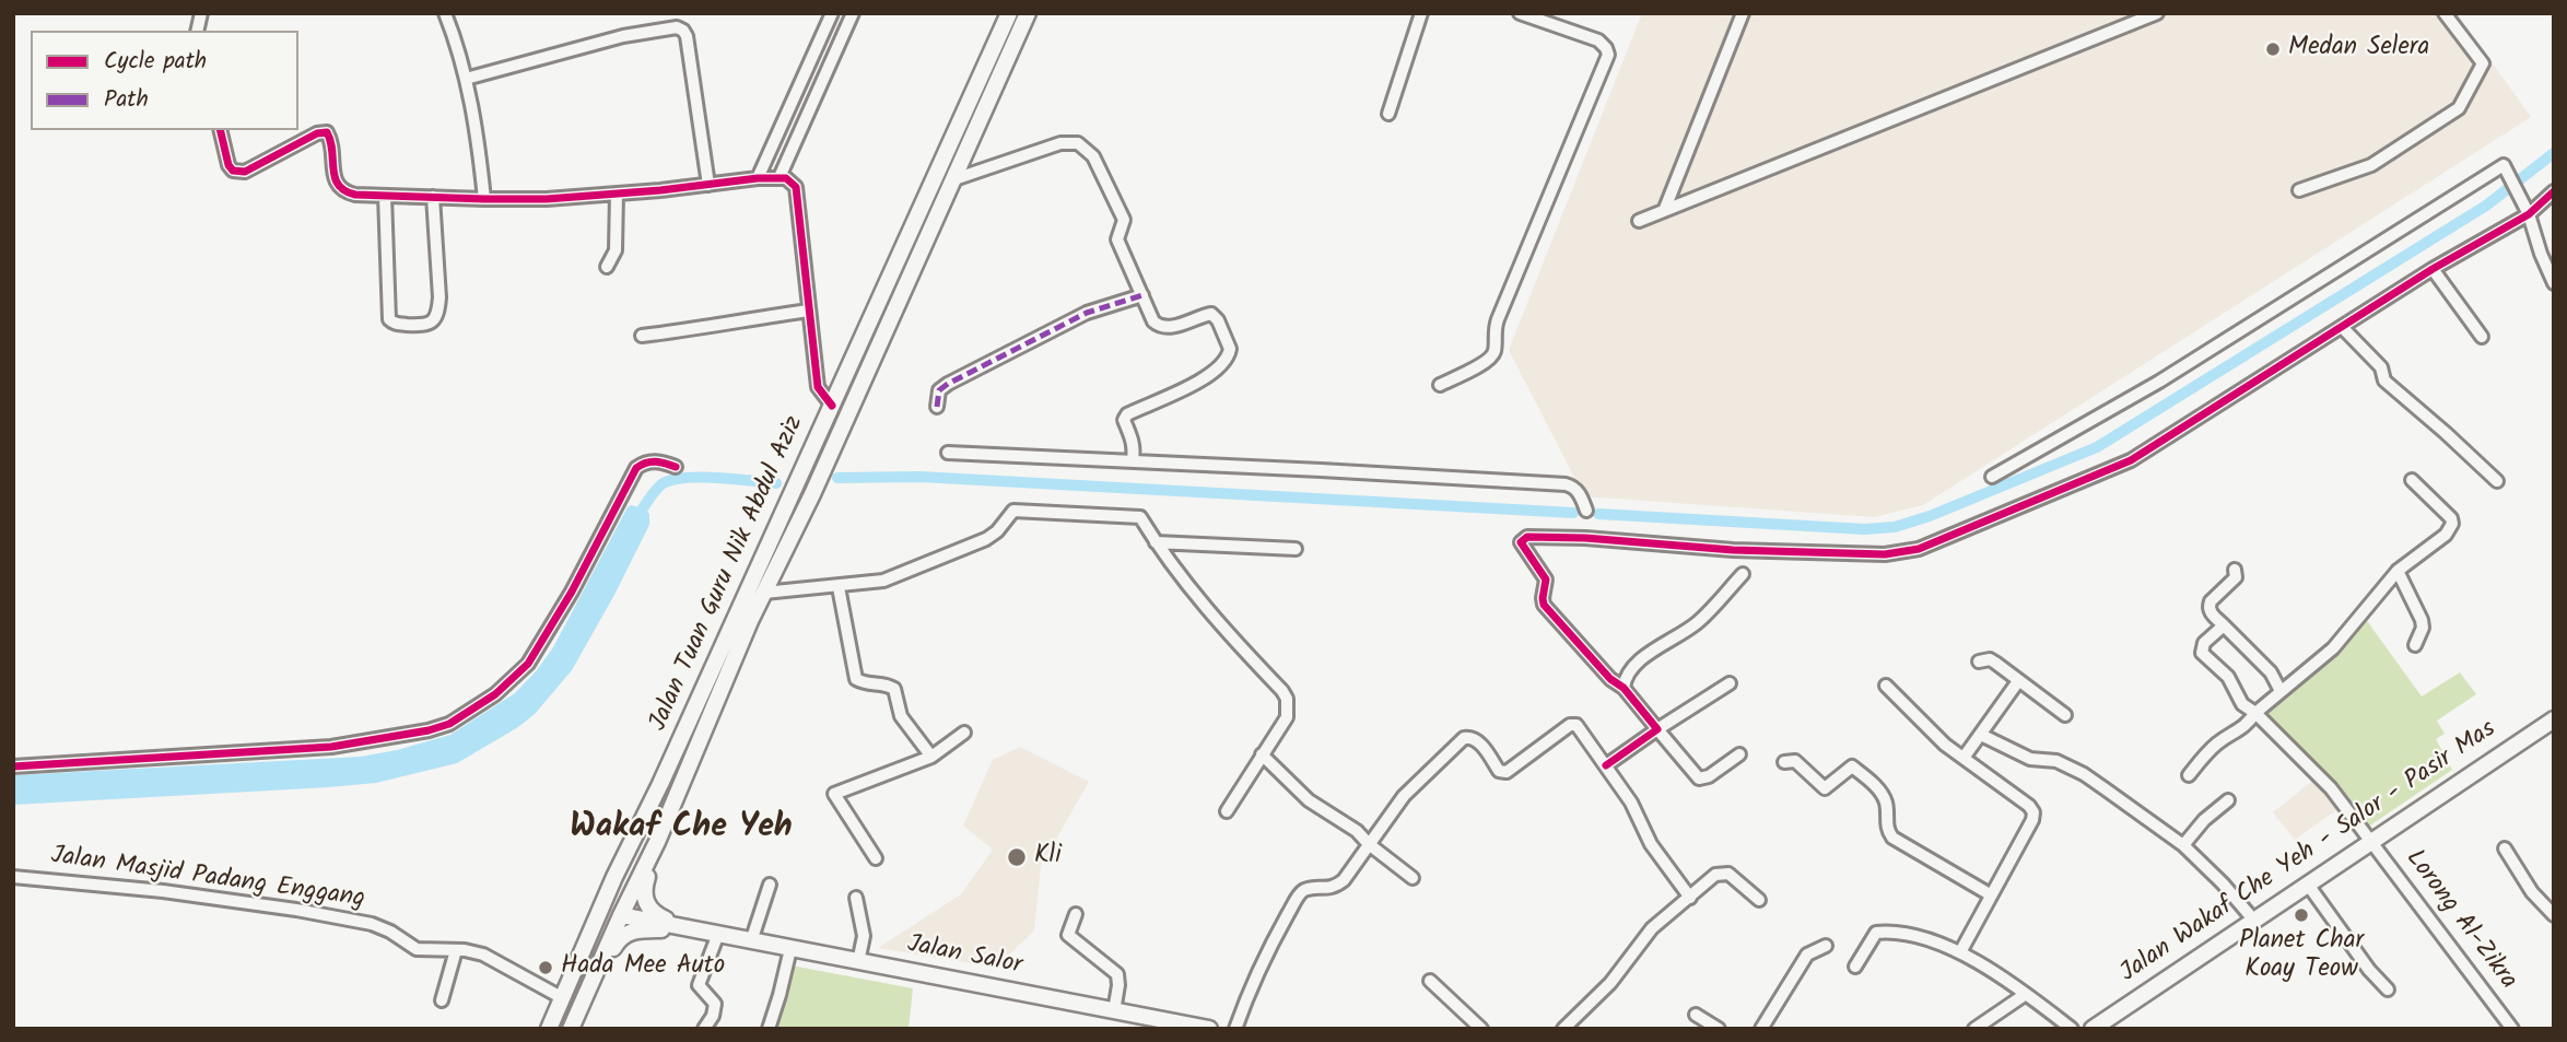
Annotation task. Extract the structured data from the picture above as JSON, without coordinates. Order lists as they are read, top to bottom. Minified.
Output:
{"streets":{"main road":["Jalan Tuan Guru Nik Abdul Aziz","Jalan Wakaf Che Yeh - Salor - Pasir Mas","Jalan Salor"],"street":["Jalan Masjid Padang Enggang","Lorong Al-Zikra"]},"crossings":[["Jalan Tuan Guru Nik Abdul Aziz","Jalan Masjid Padang Enggang"],["Jalan Tuan Guru Nik Abdul Aziz","Jalan Salor"],["Jalan Wakaf Che Yeh - Salor - Pasir Mas","Lorong Al-Zikra"]],"districts":["Wakaf Che Yeh"],"places":["Medan Selera","Kli","Planet Char Koay Teow","Hada Mee Auto"],"legend":["Cycle path","Path"]}
